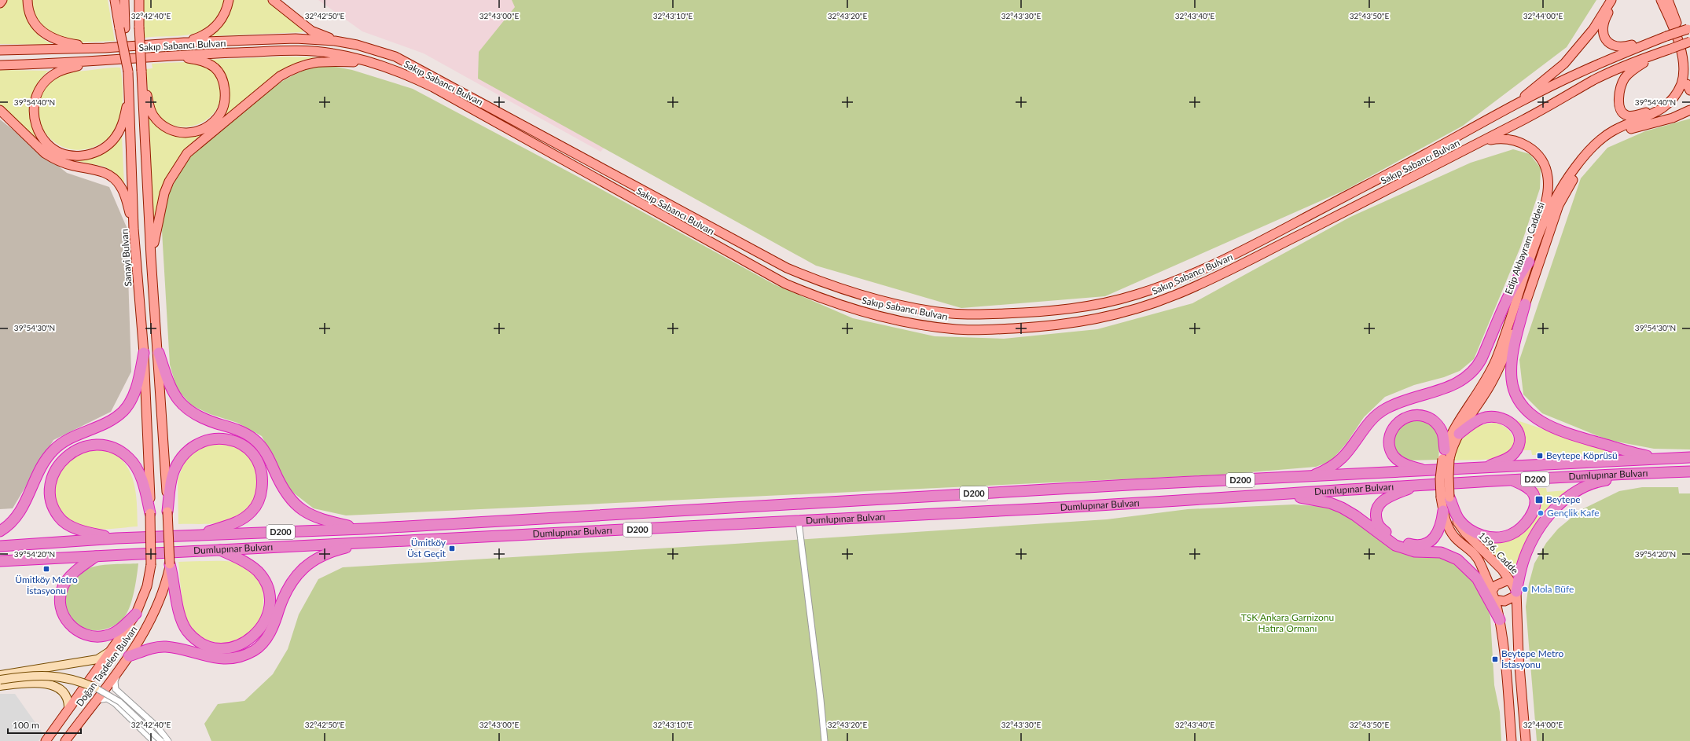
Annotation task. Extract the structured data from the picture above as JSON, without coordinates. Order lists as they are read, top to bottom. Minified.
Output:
{"streets":{"highway":["Dumlupınar Bulvarı","D200"],"main road":["Sakıp Sabancı Bulvarı","Edip Akbayram Caddesi","Sanayi Bulvarı","1596. Cadde","Doğan Taşdelen Bulvarı"]},"crossings":[["Sanayi Bulvarı","Doğan Taşdelen Bulvarı"]],"parks":["TSK Ankara Garnizonu Hatıra Ormanı"],"places":{"transit":["Beytepe Köprüsü","Beytepe","Ümitköy Üst Geçit","Ümitköy Metro İstasyonu","Beytepe Metro İstasyonu"],"other":["Gençlik Kafe","Mola Büfe"]},"scale_bar":"100 m","coordinates":["32°42'40\"E","32°42'50\"E","32°43'00\"E","32°43'10\"E","32°43'20\"E","32°43'30\"E","32°43'40\"E","32°43'50\"E","32°44'00\"E","39°54'40\"N","39°54'30\"N","39°54'20\"N"]}
